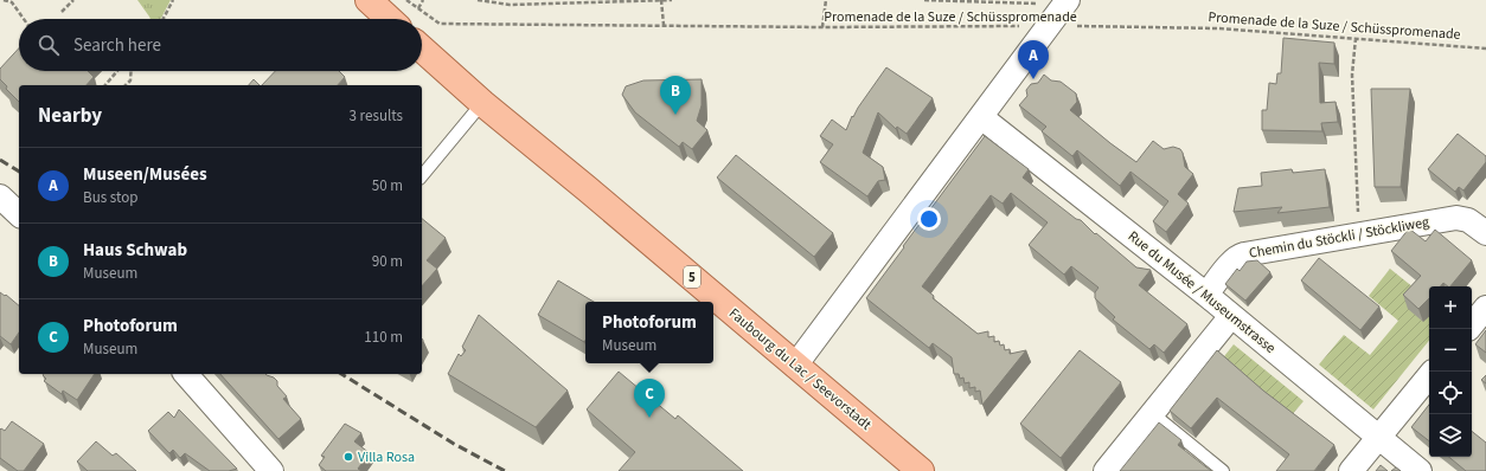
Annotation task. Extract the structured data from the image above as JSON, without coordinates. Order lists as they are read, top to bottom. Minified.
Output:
{"streets":{"main road":["5","Faubourg du Lac / Seevorstadt"],"street":["Chemin du Stöckli / Stöckliweg","Rue du Musée / Museumstrasse"],"path":["Promenade de la Suze / Schüsspromenade"]},"crossings":[["Chemin du Stöckli / Stöckliweg","Rue du Musée / Museumstrasse"]],"places":["Villa Rosa"],"page":{"search":"Search here","pins":["A","B","C"],"heading":["Nearby","3 results"],"list":[{"mark":"A","name":"Museen/Musées","note":"Bus stop","value":"50 m"},{"mark":"B","name":"Haus Schwab","note":"Museum","value":"90 m"},{"mark":"C","name":"Photoforum","note":"Museum","value":"110 m"}],"map_buttons":["+","−"],"popup":["Photoforum","Museum"]}}
